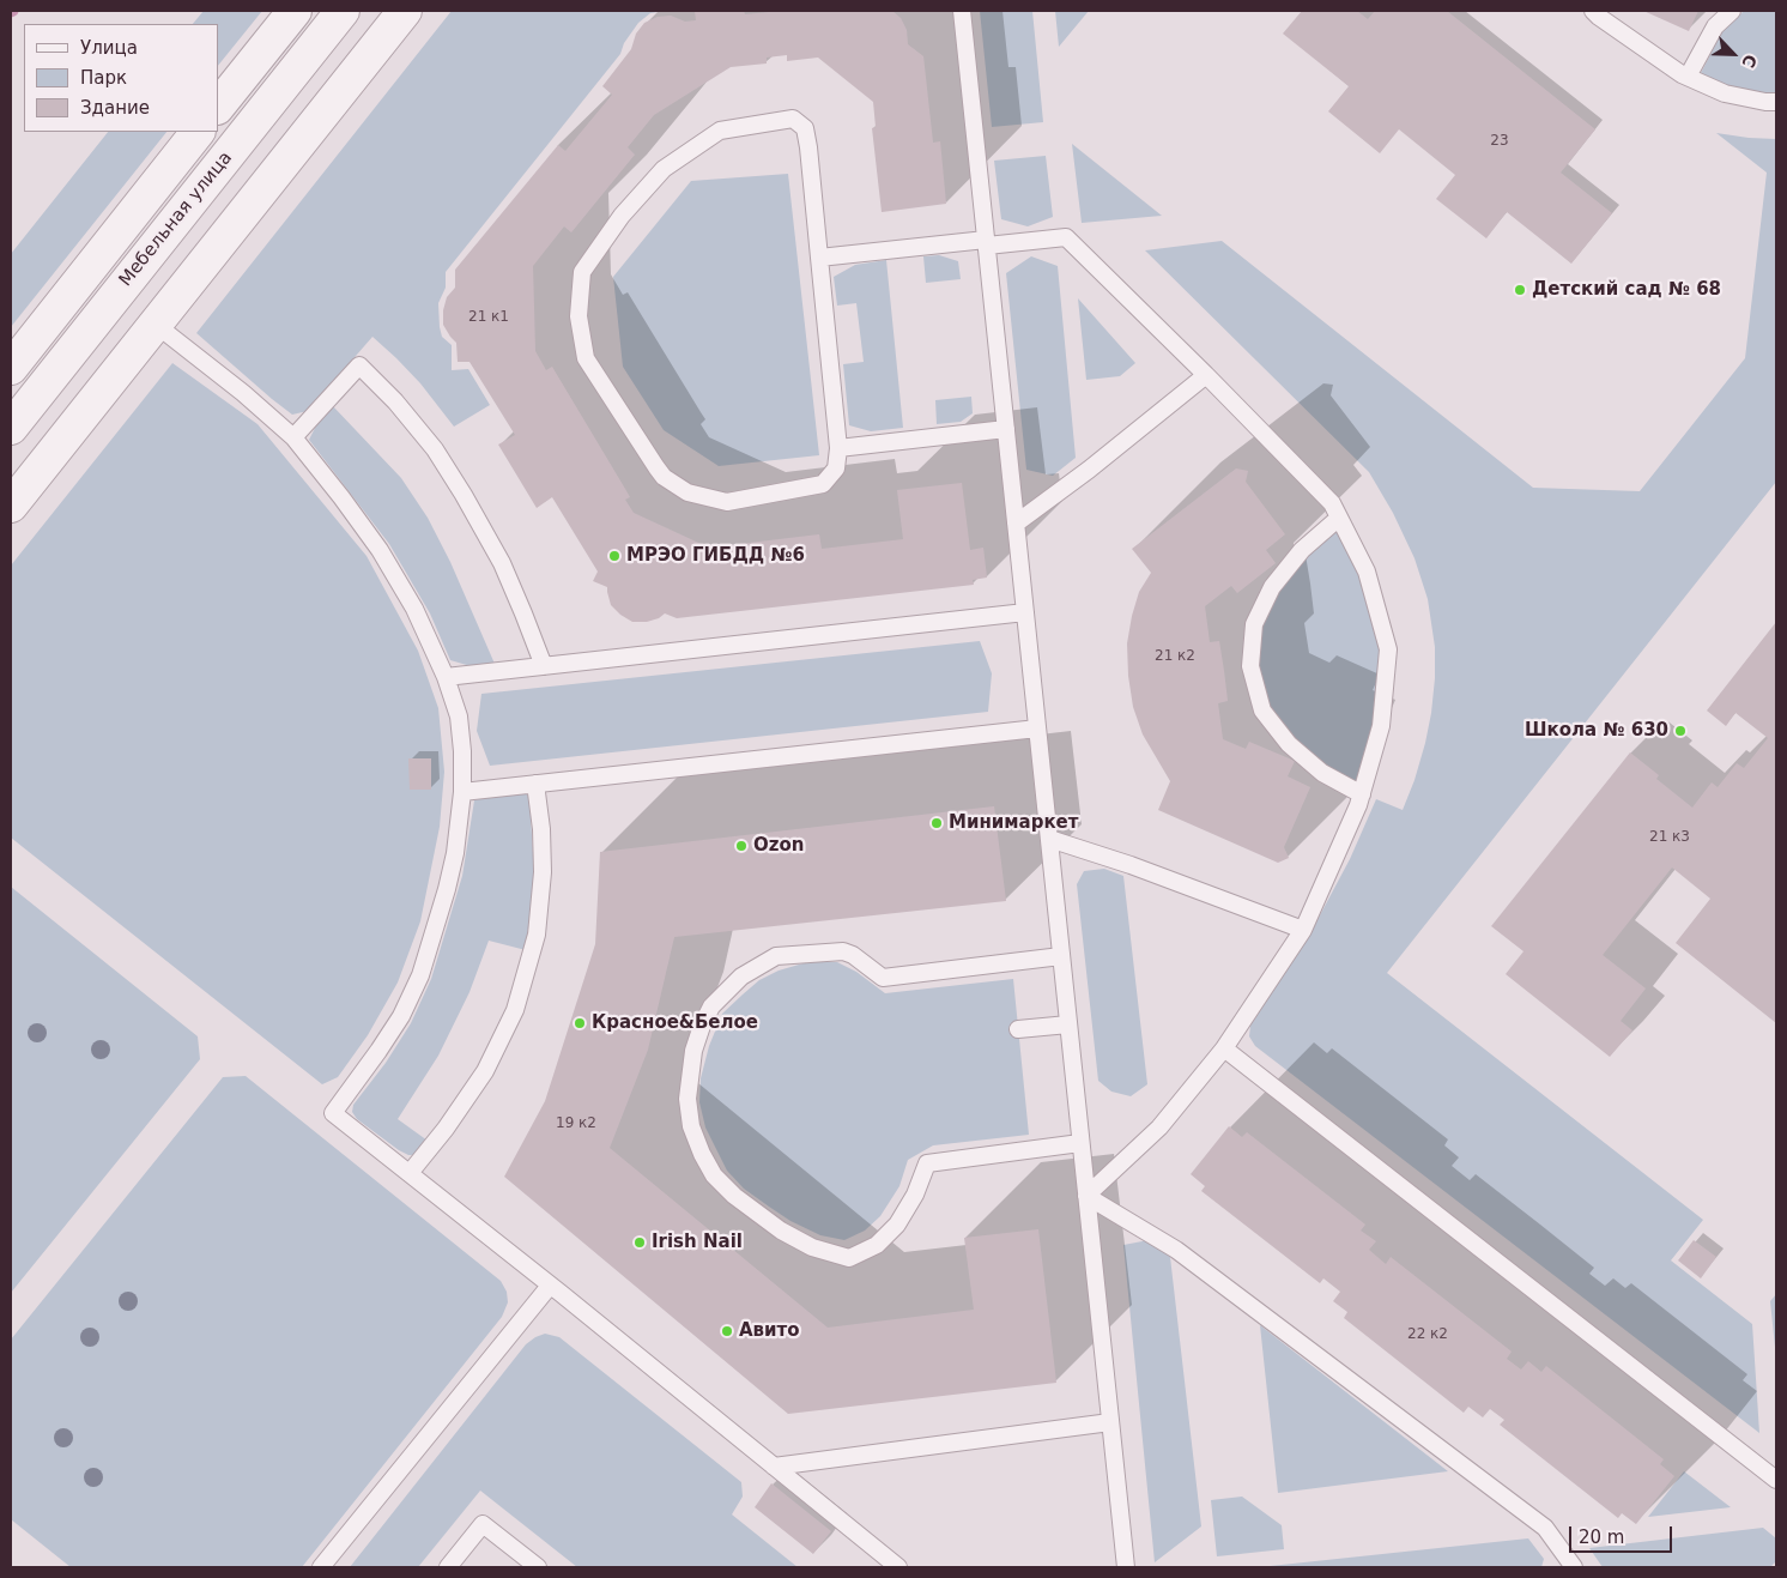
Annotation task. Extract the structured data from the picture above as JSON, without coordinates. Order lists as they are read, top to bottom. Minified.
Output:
{"streets":{"street":["Мебельная улица"]},"places":["Детский сад № 68","МРЭО ГИБДД №6","Школа № 630","Минимаркет","Ozon","Красное&Белое","Irish Nail","Авито"],"house_numbers":["23","21 к1","21 к2","21 к3","19 к2","22 к2"],"legend":["Улица","Парк","Здание"],"scale_bar":"20 m","north":"bottom right"}
